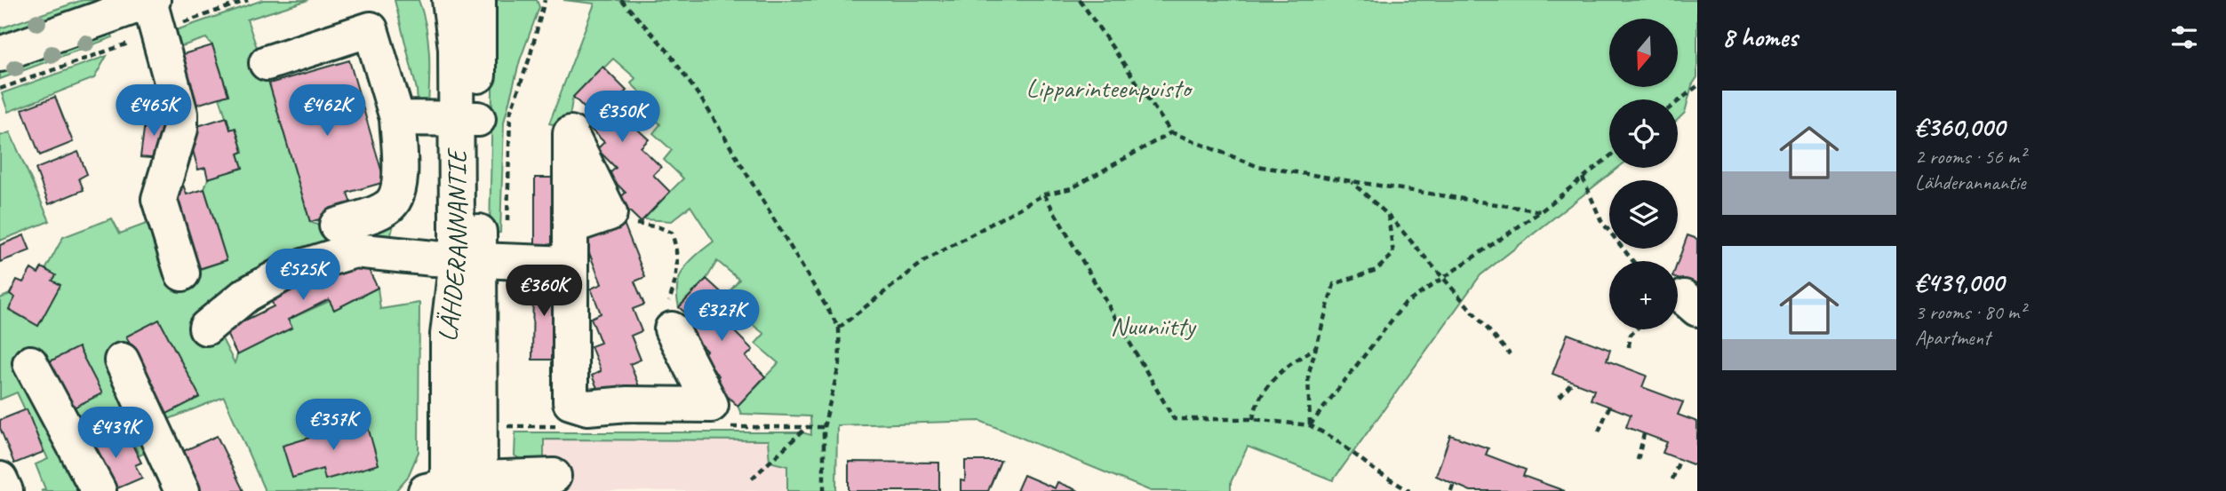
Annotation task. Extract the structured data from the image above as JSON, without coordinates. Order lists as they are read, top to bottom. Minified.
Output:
{"streets":{"main road":["LÄHDERANNANTIE"]},"parks":["Lipparinteenpuisto","Nuuniitty"],"north":"bottom","page":{"heading":"8 homes","map_buttons":"+","list":[{"name":"€360,000","note":"2 rooms · 56 m² · Lähderannantie"},{"name":"€439,000","note":"3 rooms · 80 m² · Apartment"}],"price":["€465K","€462K","€350K","€525K","€360K","€327K","€357K","€439K"]}}
